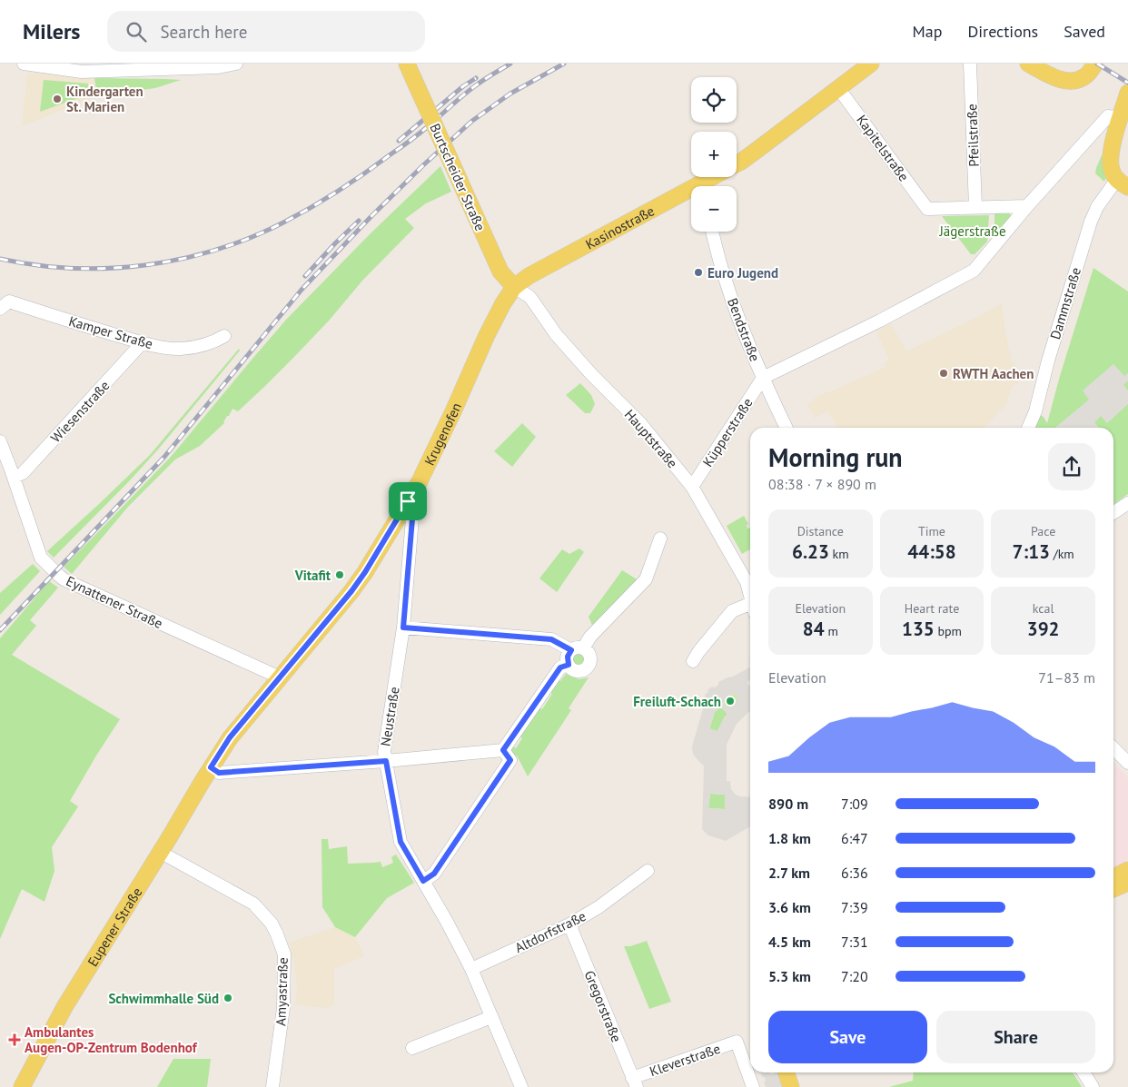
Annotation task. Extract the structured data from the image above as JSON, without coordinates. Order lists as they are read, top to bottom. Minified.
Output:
{"streets":{"main road":["Burtscheider Straße","Kasinostraße","Krugenofen","Eupener Straße"],"street":["Pfeilstraße","Kapitelstraße","Dammstraße","Bendstraße","Kamper Straße","Wiesenstraße","Küpperstraße","Hauptstraße","Eynattener Straße","Neustraße","Altdorfstraße","Amyastraße","Gregorstraße","Kleverstraße"]},"crossings":[["Pfeilstraße","Kapitelstraße"],["Kapitelstraße","Kasinostraße"],["Burtscheider Straße","Kasinostraße"],["Burtscheider Straße","Krugenofen"],["Burtscheider Straße","Hauptstraße"],["Kasinostraße","Krugenofen"],["Kasinostraße","Hauptstraße"],["Bendstraße","Küpperstraße"],["Kamper Straße","Wiesenstraße"],["Wiesenstraße","Eynattener Straße"],["Küpperstraße","Hauptstraße"],["Krugenofen","Hauptstraße"],["Krugenofen","Eynattener Straße"],["Krugenofen","Neustraße"],["Krugenofen","Eupener Straße"],["Neustraße","Altdorfstraße"],["Eupener Straße","Amyastraße"],["Altdorfstraße","Gregorstraße"],["Gregorstraße","Kleverstraße"]],"parks":["Jägerstraße"],"places":{"other":["Kindergarten St. Marien","Euro Jugend","RWTH Aachen","Vitafit","Freiluft-Schach","Schwimmhalle Süd"],"health":["Ambulantes Augen-OP-Zentrum Bodenhof"]},"page":{"header":"Milers","search":"Search here","nav":["Map","Directions","Saved"],"map_buttons":["+","−"],"heading":["Morning run","08:38 · 7 × 890 m"],"stats":[["Distance","6.23 km"],["Time","44:58"],["Pace","7:13 /km"],["Elevation","84 m"],["Heart rate","135 bpm"],["kcal","392"]],"chart":["Elevation","71–83 m"],"list":[{"name":"890 m","note":"7:09"},{"name":"1.8 km","note":"6:47"},{"name":"2.7 km","note":"6:36"},{"name":"3.6 km","note":"7:39"},{"name":"4.5 km","note":"7:31"},{"name":"5.3 km","note":"7:20"}],"buttons":["Save","Share"]}}
